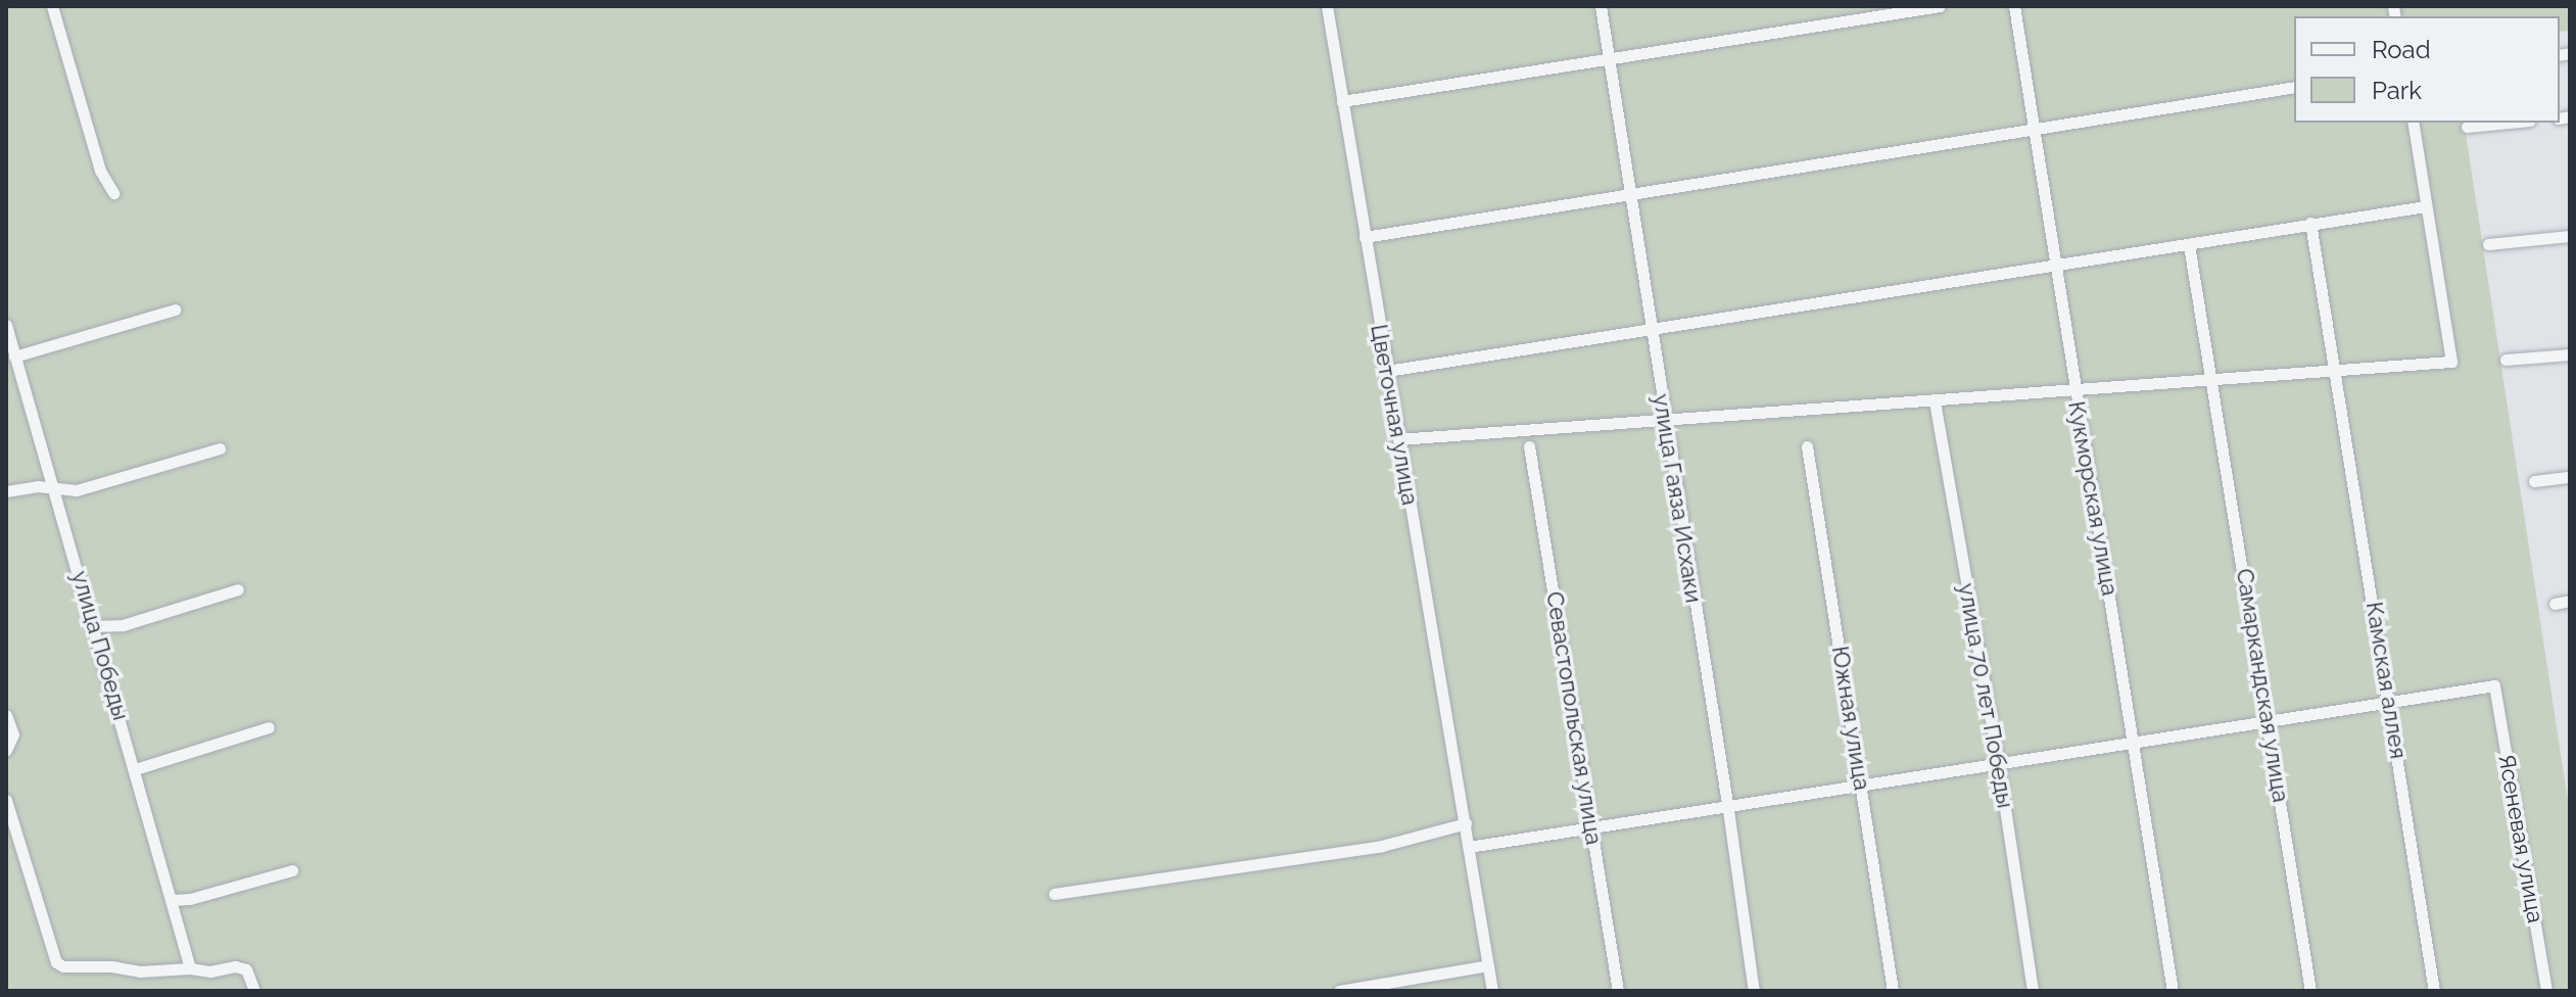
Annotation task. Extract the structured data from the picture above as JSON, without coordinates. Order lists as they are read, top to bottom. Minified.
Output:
{"streets":{"street":["Цветочная улица","улица Гаяза Исхаки","Кукморская улица","улица Победы","Камская аллея","Самаркандская улица","улица 70 лет Победы","Севастопольская улица","Южная улица","Ясеневая улица"]},"crossings":[["Камская аллея","Ясеневая улица"]],"legend":["Road","Park"]}
